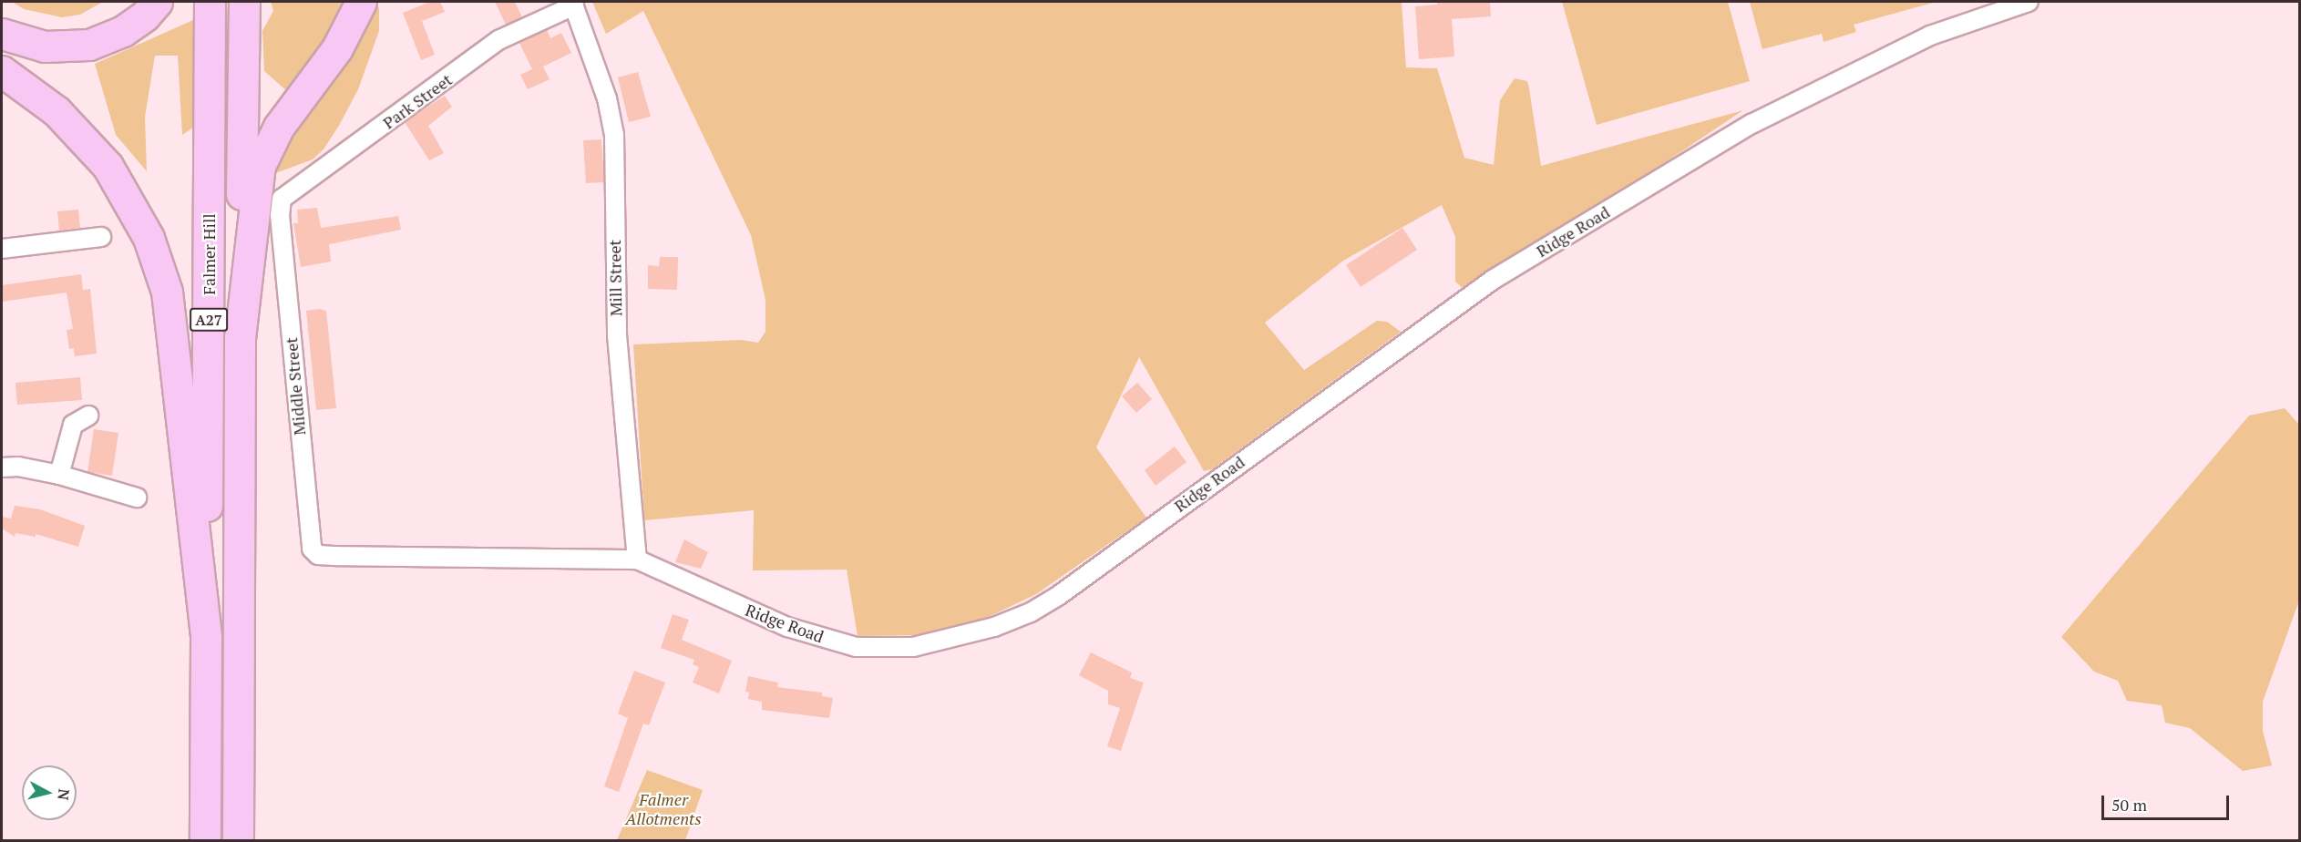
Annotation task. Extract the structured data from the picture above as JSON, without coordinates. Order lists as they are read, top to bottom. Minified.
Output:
{"streets":{"highway":["Falmer Hill","A27"],"street":["Park Street","Ridge Road","Mill Street","Middle Street"]},"crossings":[["Park Street","Mill Street"],["Park Street","Middle Street"],["Ridge Road","Mill Street"],["Ridge Road","Middle Street"],["Falmer Hill","A27"]],"parks":["Falmer Allotments"],"scale_bar":"50 m","north":"right"}
